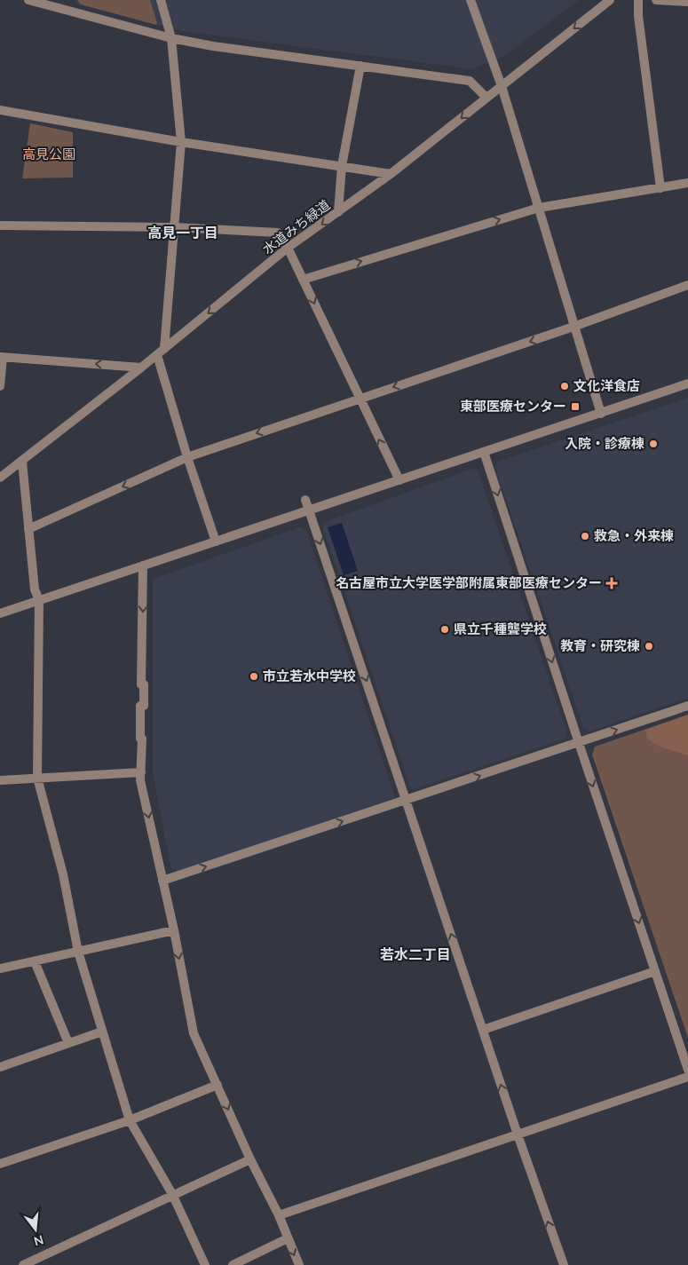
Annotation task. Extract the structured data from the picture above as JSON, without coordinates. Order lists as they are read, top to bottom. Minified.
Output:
{"streets":{"street":["水道みち緑道"]},"one_way":["水道みち緑道"],"districts":["高見一丁目","若水二丁目"],"parks":["高見公園"],"places":{"other":["文化洋食店","入院・診療棟","救急・外来棟","県立千種聾学校","教育・研究棟","市立若水中学校"],"transit":["東部医療センター"],"health":["名古屋市立大学医学部附属東部医療センター"]},"north":"bottom"}
